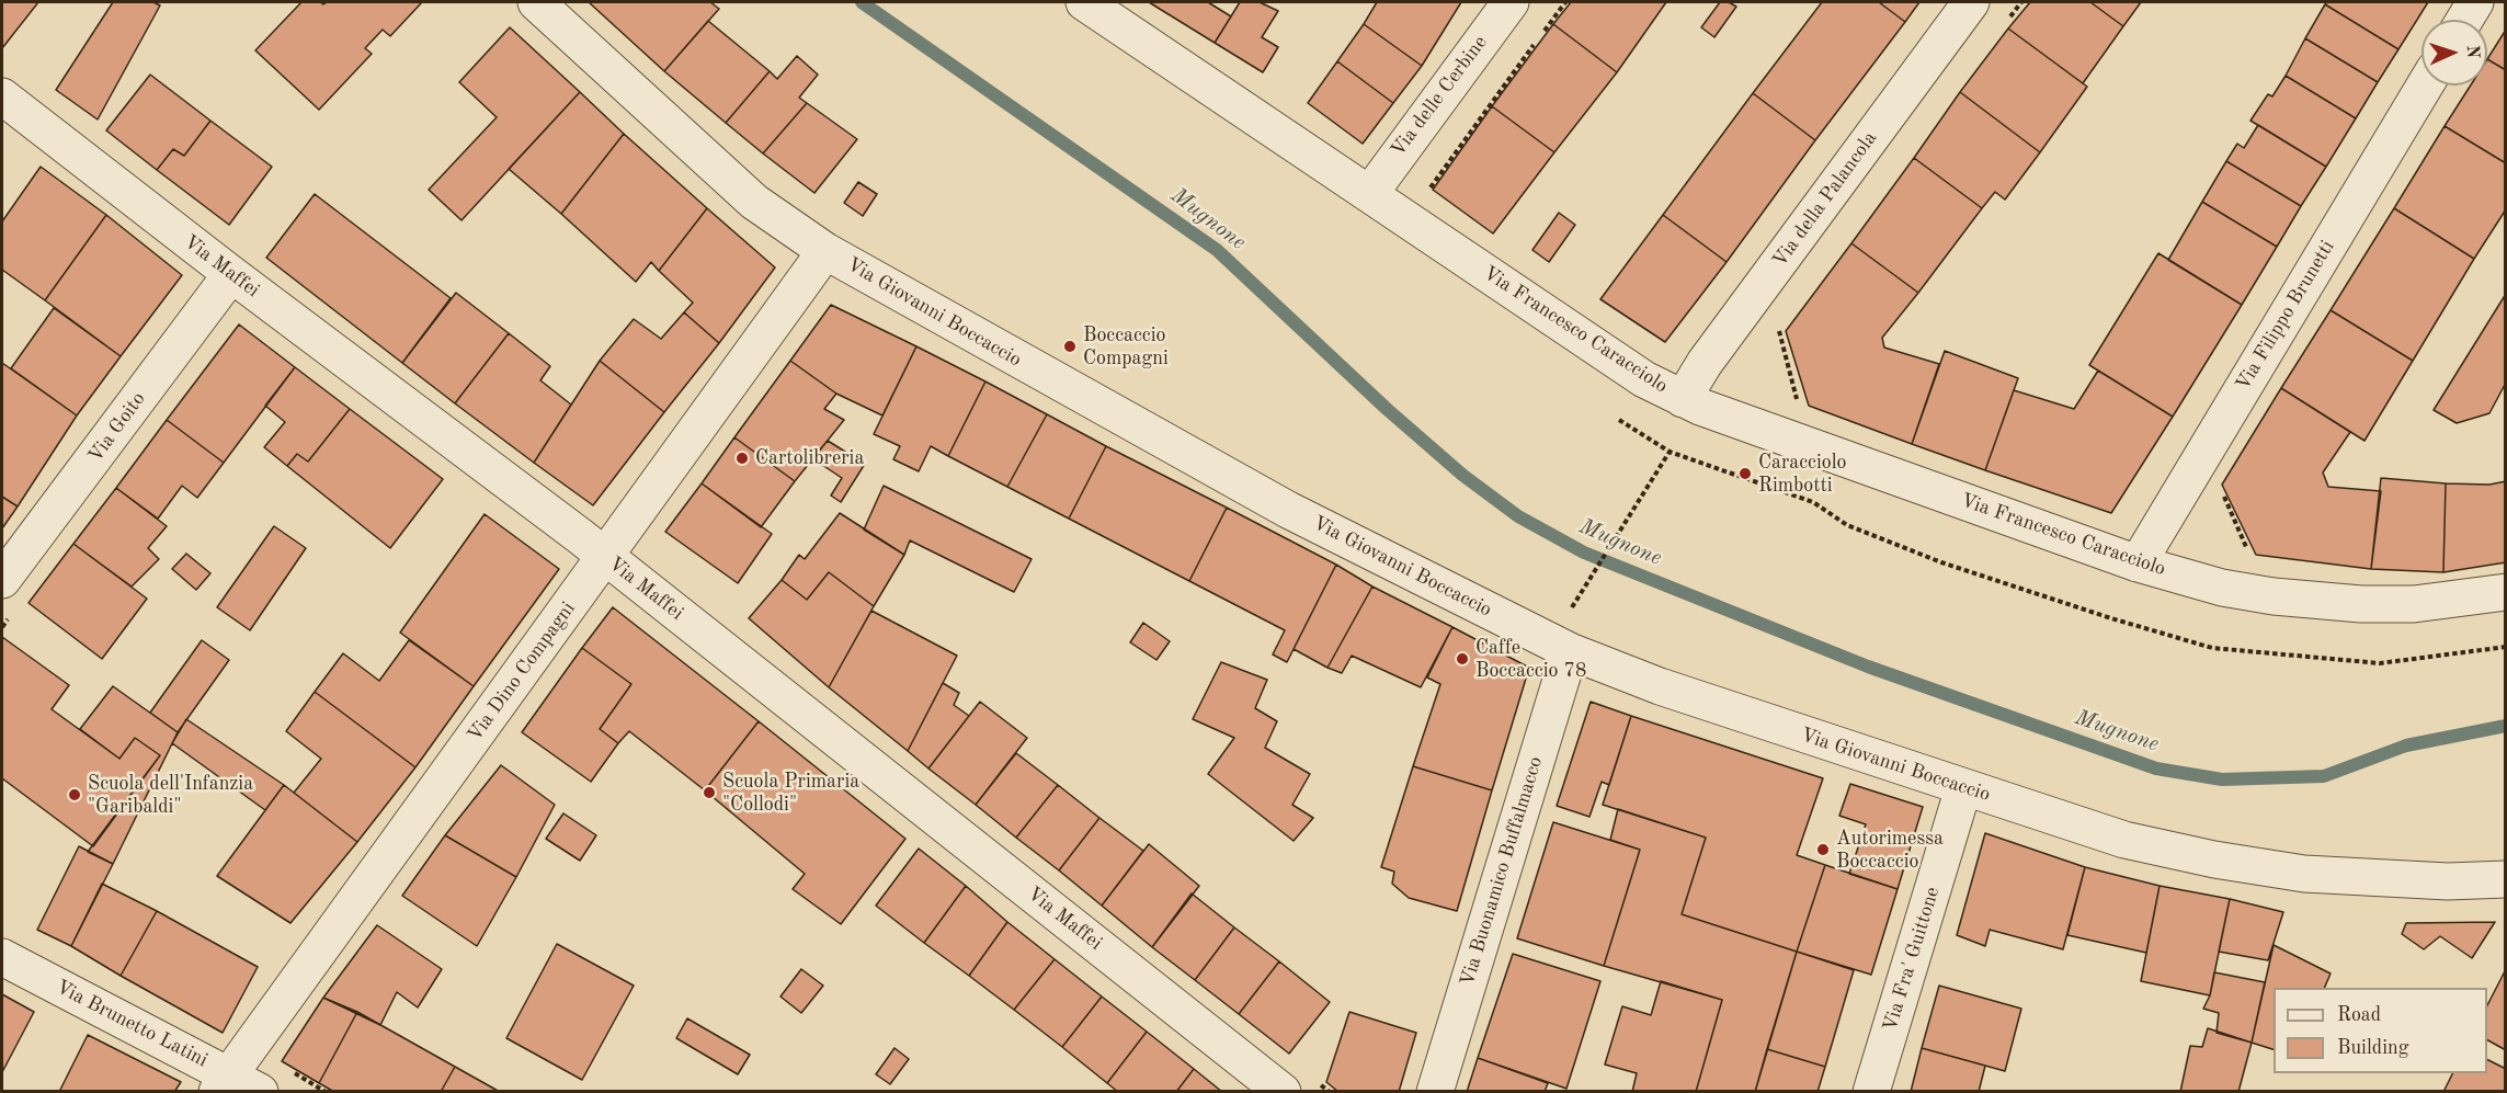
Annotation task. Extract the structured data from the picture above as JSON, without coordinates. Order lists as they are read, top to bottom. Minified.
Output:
{"streets":{"street":["Via delle Cerbine","Via della Palancola","Via Maffei","Via Giovanni Boccaccio","Via Filippo Brunetti","Via Francesco Caracciolo","Via Goito","Via Dino Compagni","Via Buonamico Buffalmacco","Via Fra' Guittone","Via Brunetto Latini"]},"crossings":[["Via delle Cerbine","Via Francesco Caracciolo"],["Via della Palancola","Via Francesco Caracciolo"],["Via Maffei","Via Goito"],["Via Maffei","Via Dino Compagni"],["Via Giovanni Boccaccio","Via Dino Compagni"],["Via Giovanni Boccaccio","Via Buonamico Buffalmacco"],["Via Giovanni Boccaccio","Via Fra' Guittone"],["Via Filippo Brunetti","Via Francesco Caracciolo"],["Via Dino Compagni","Via Brunetto Latini"]],"water":["Mugnone"],"places":["Boccaccio Compagni","Cartolibreria","Caracciolo Rimbotti","Caffe Boccaccio 78","Scuola Primaria \"Collodi\"","Scuola dell'Infanzia \"Garibaldi\"","Autorimessa Boccaccio"],"legend":["Road","Building"],"north":"right"}
